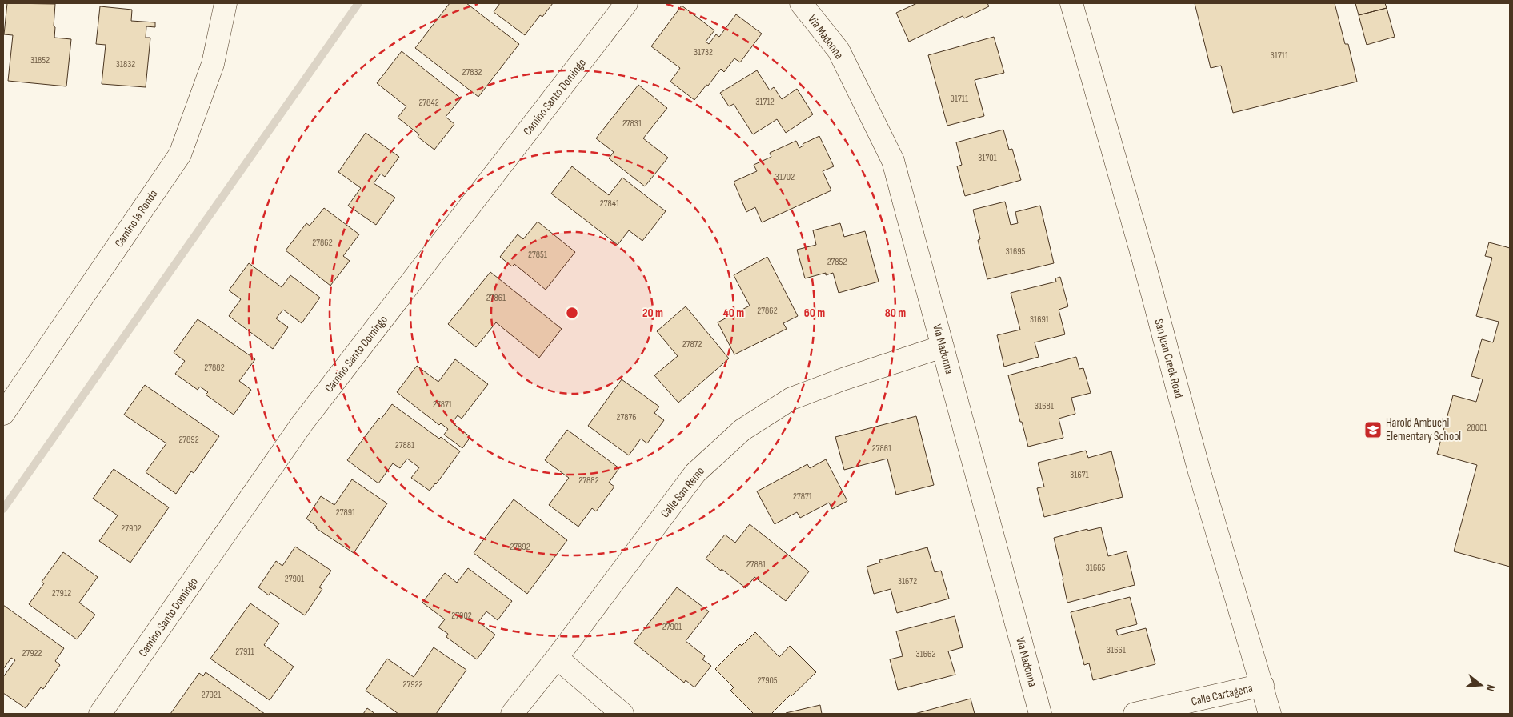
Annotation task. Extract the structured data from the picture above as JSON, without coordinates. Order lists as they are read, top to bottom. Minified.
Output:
{"streets":{"street":["Via Madonna","Camino Santo Domingo","Camino la Ronda","San Juan Creek Road","Calle San Remo","Calle Cartagena"]},"crossings":[["Via Madonna","Calle San Remo"],["San Juan Creek Road","Calle Cartagena"]],"places":{"school or university":["Harold Ambuehl Elementary School"]},"house_numbers":["31732","31711","31852","31832","27832","31711","31712","27842","27831","31701","31702","27841","27862","31695","27851","27852","27861","27862","31691","27872","27882","27871","31681","27876","28001","27892","27881","27861","31671","27882","27871","27891","27902","27892","27881","31665","27901","31672","27912","27902","27901","31661","27911","27922","31662","27905","27922","27921"],"north":"right","rings":["20 m","40 m","60 m","80 m"]}
